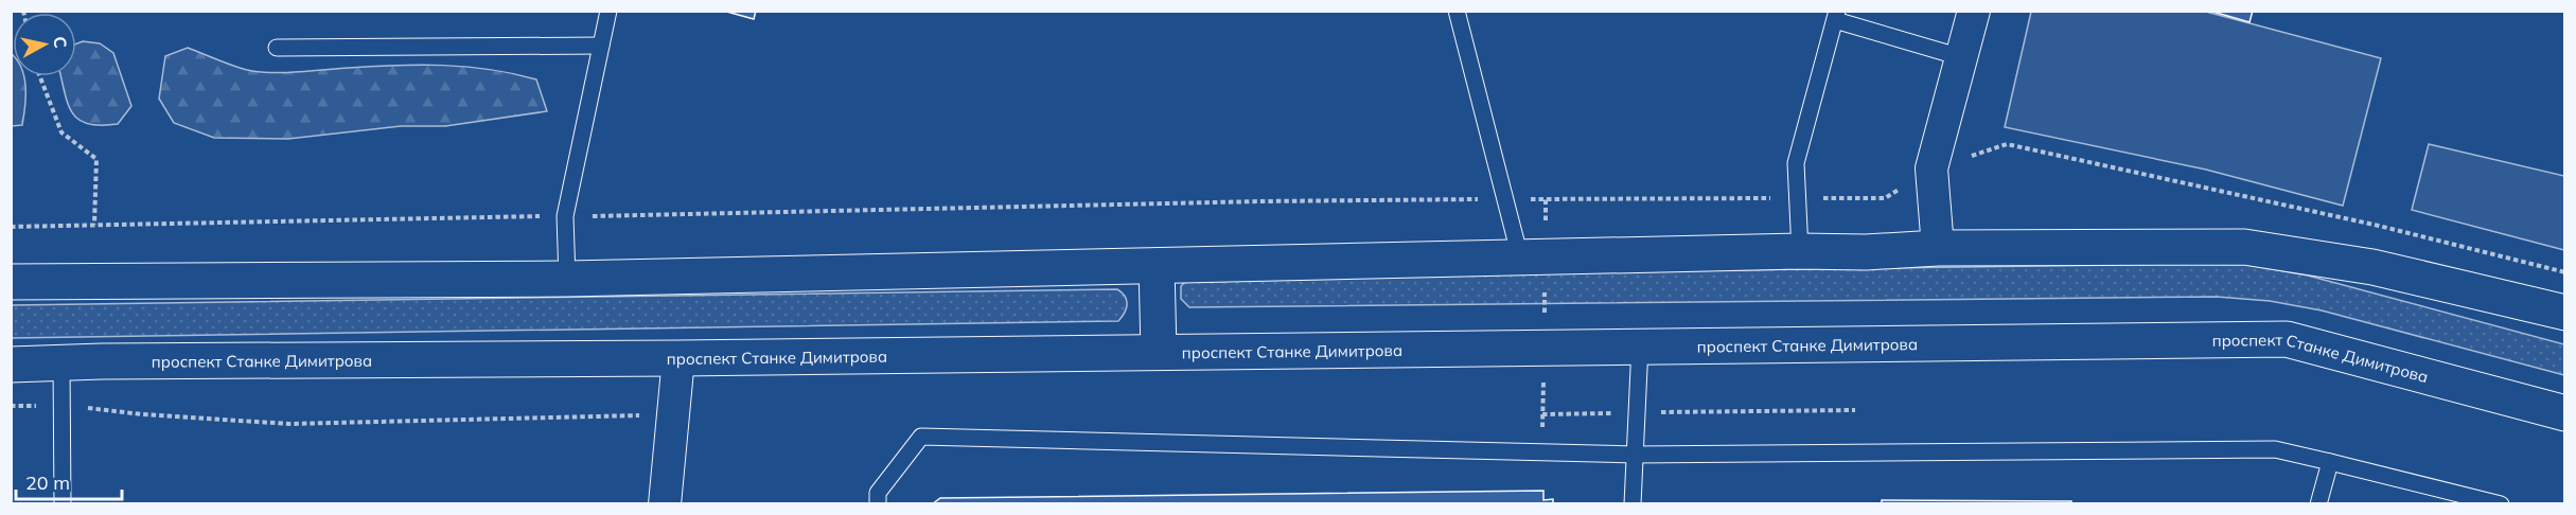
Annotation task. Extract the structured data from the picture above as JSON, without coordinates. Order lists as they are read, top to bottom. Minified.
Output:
{"streets":{"main road":["проспект Станке Димитрова"]},"scale_bar":"20 m","north":"right"}
